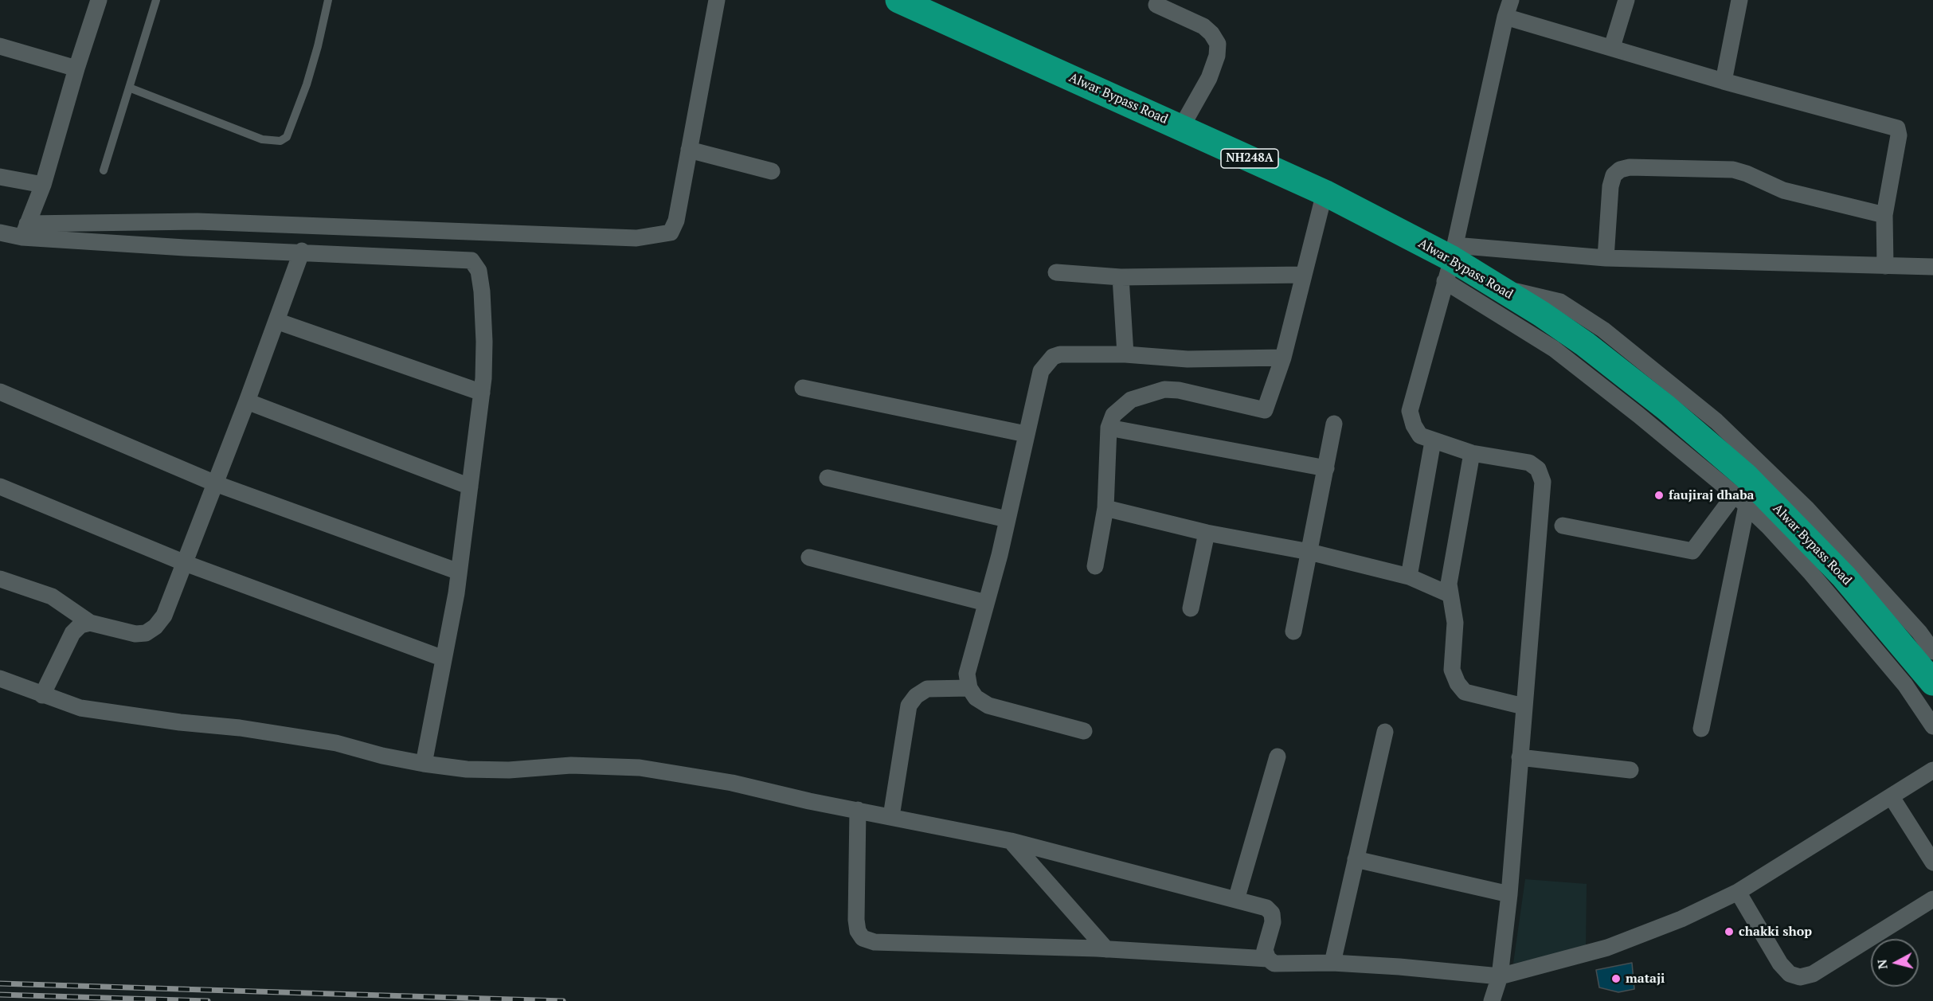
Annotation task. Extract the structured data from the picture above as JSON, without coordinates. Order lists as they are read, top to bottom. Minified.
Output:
{"streets":{"highway":["Alwar Bypass Road","NH248A"]},"places":["faujiraj dhaba","chakki shop","mataji"],"north":"left"}
